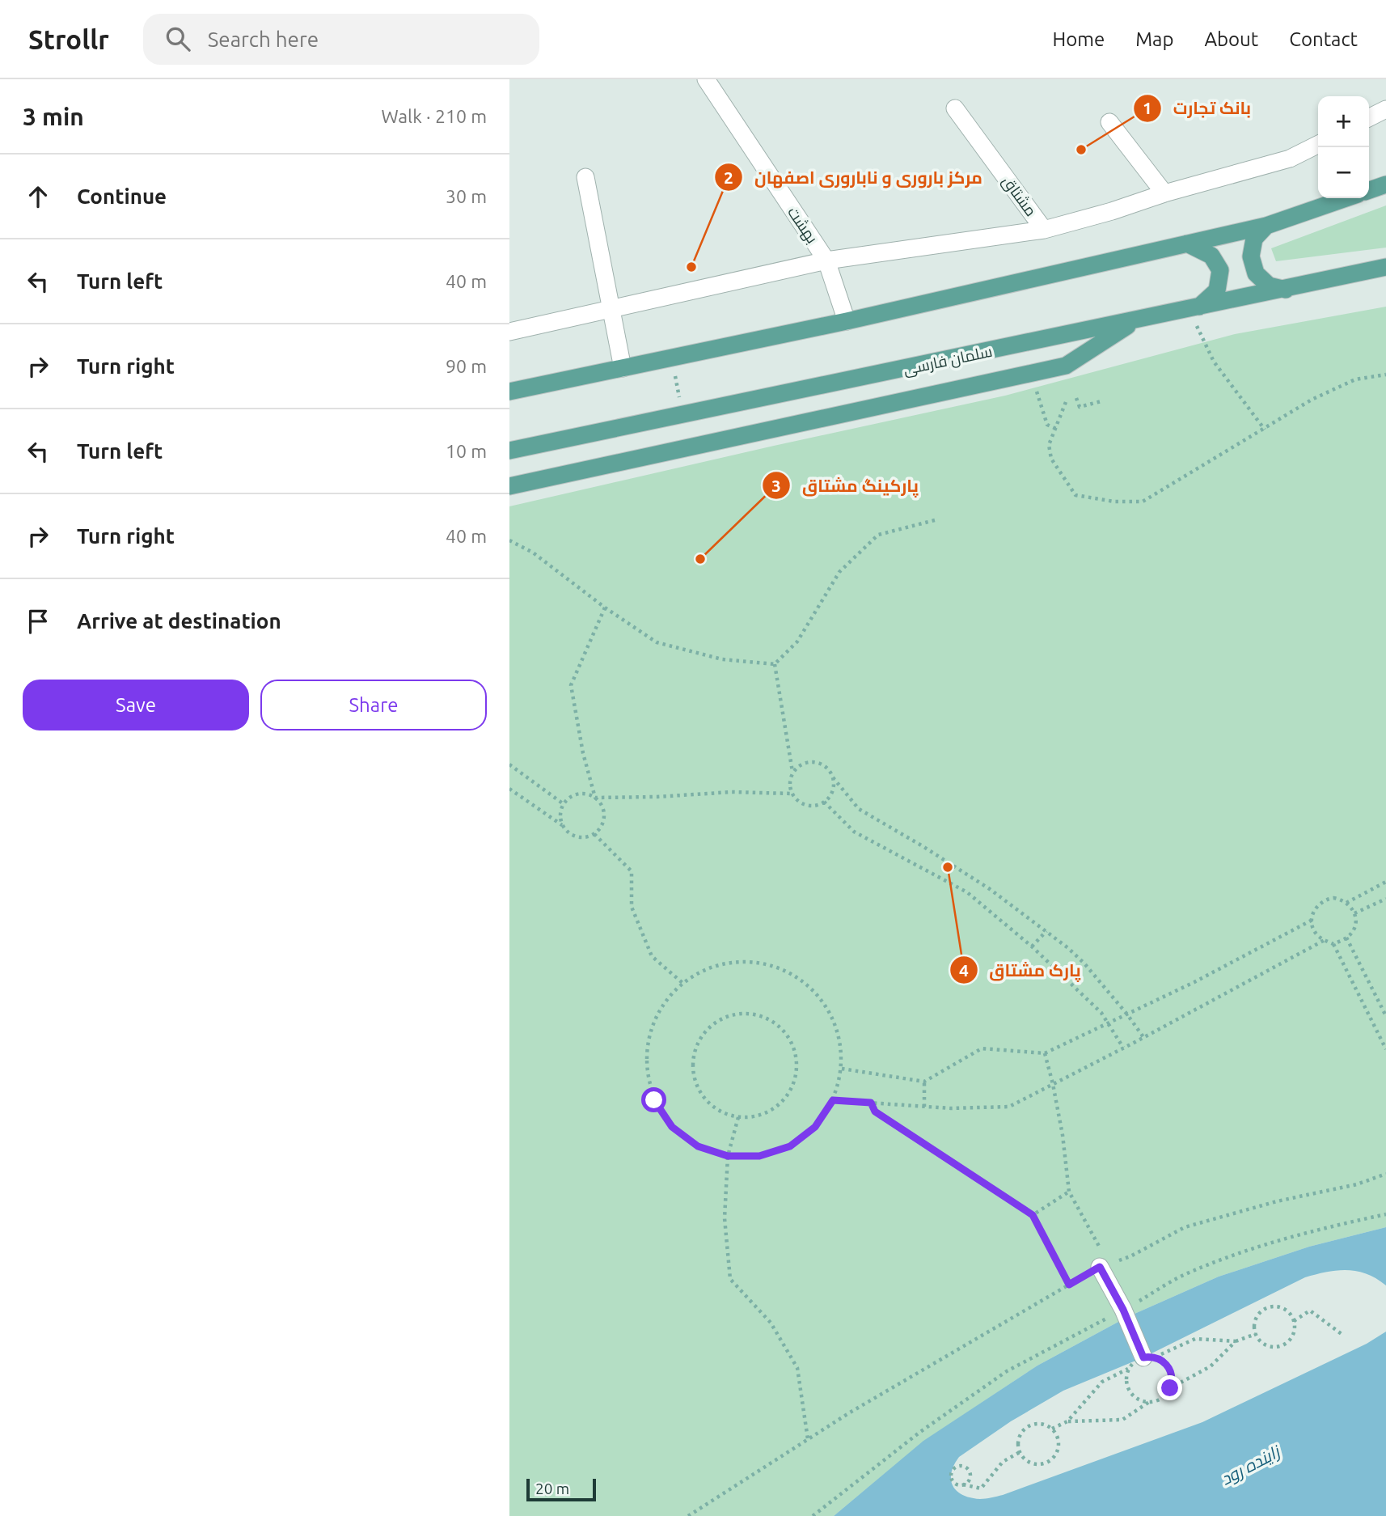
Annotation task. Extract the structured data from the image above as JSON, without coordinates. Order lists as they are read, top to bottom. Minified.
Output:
{"streets":{"main road":["سلمان فارسی"],"street":["مشتاق","بهشت"]},"water":["زاینده رود"],"places":["بانک تجارت","مرکز باروری و ناباروری اصفهان","پارکینگ مشتاق","پارک مشتاق"],"scale_bar":"20 m","page":{"header":"Strollr","search":"Search here","nav":["Home","Map","About","Contact"],"heading":["3 min","Walk · 210 m"],"map_buttons":["+","−"],"list":[["Continue","30 m"],["Turn left","40 m"],["Turn right","90 m"],["Turn left","10 m"],["Turn right","40 m"],"Arrive at destination"],"buttons":["Save","Share"],"scale":"20 m"}}
